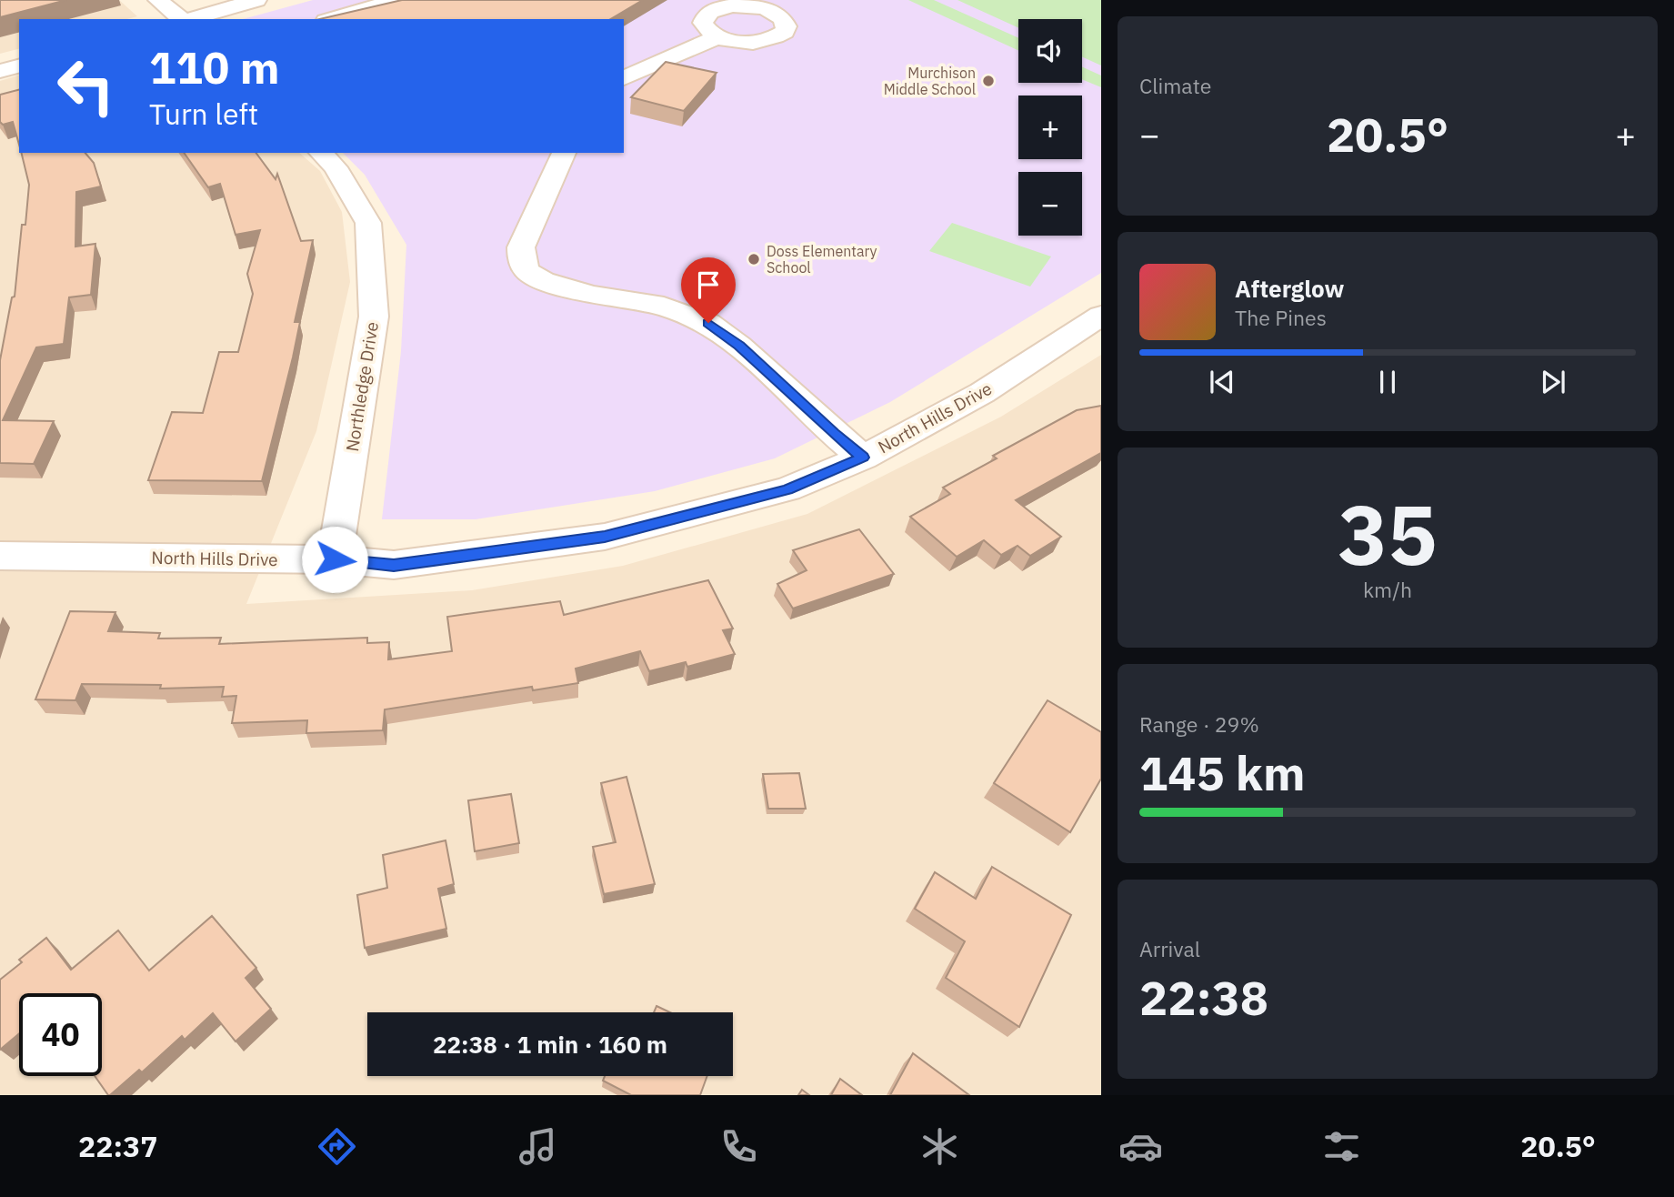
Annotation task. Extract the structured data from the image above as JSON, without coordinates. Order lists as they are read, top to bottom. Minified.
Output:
{"streets":{"street":["Northledge Drive","North Hills Drive"]},"crossings":[["Northledge Drive","North Hills Drive"]],"places":["Murchison Middle School","Doss Elementary School"],"page":{"tile":["Climate",["35","km/h"],["Range · 29%","145 km"],["Arrival","22:38"]],"map_buttons":["+","−"],"turn":["110 m","Turn left"],"heat":["−","20.5°","+"],"song":["Afterglow","The Pines"],"limit":"40","trip":"22:38 · 1 min · 160 m","tabs":["22:37","20.5°"]}}
